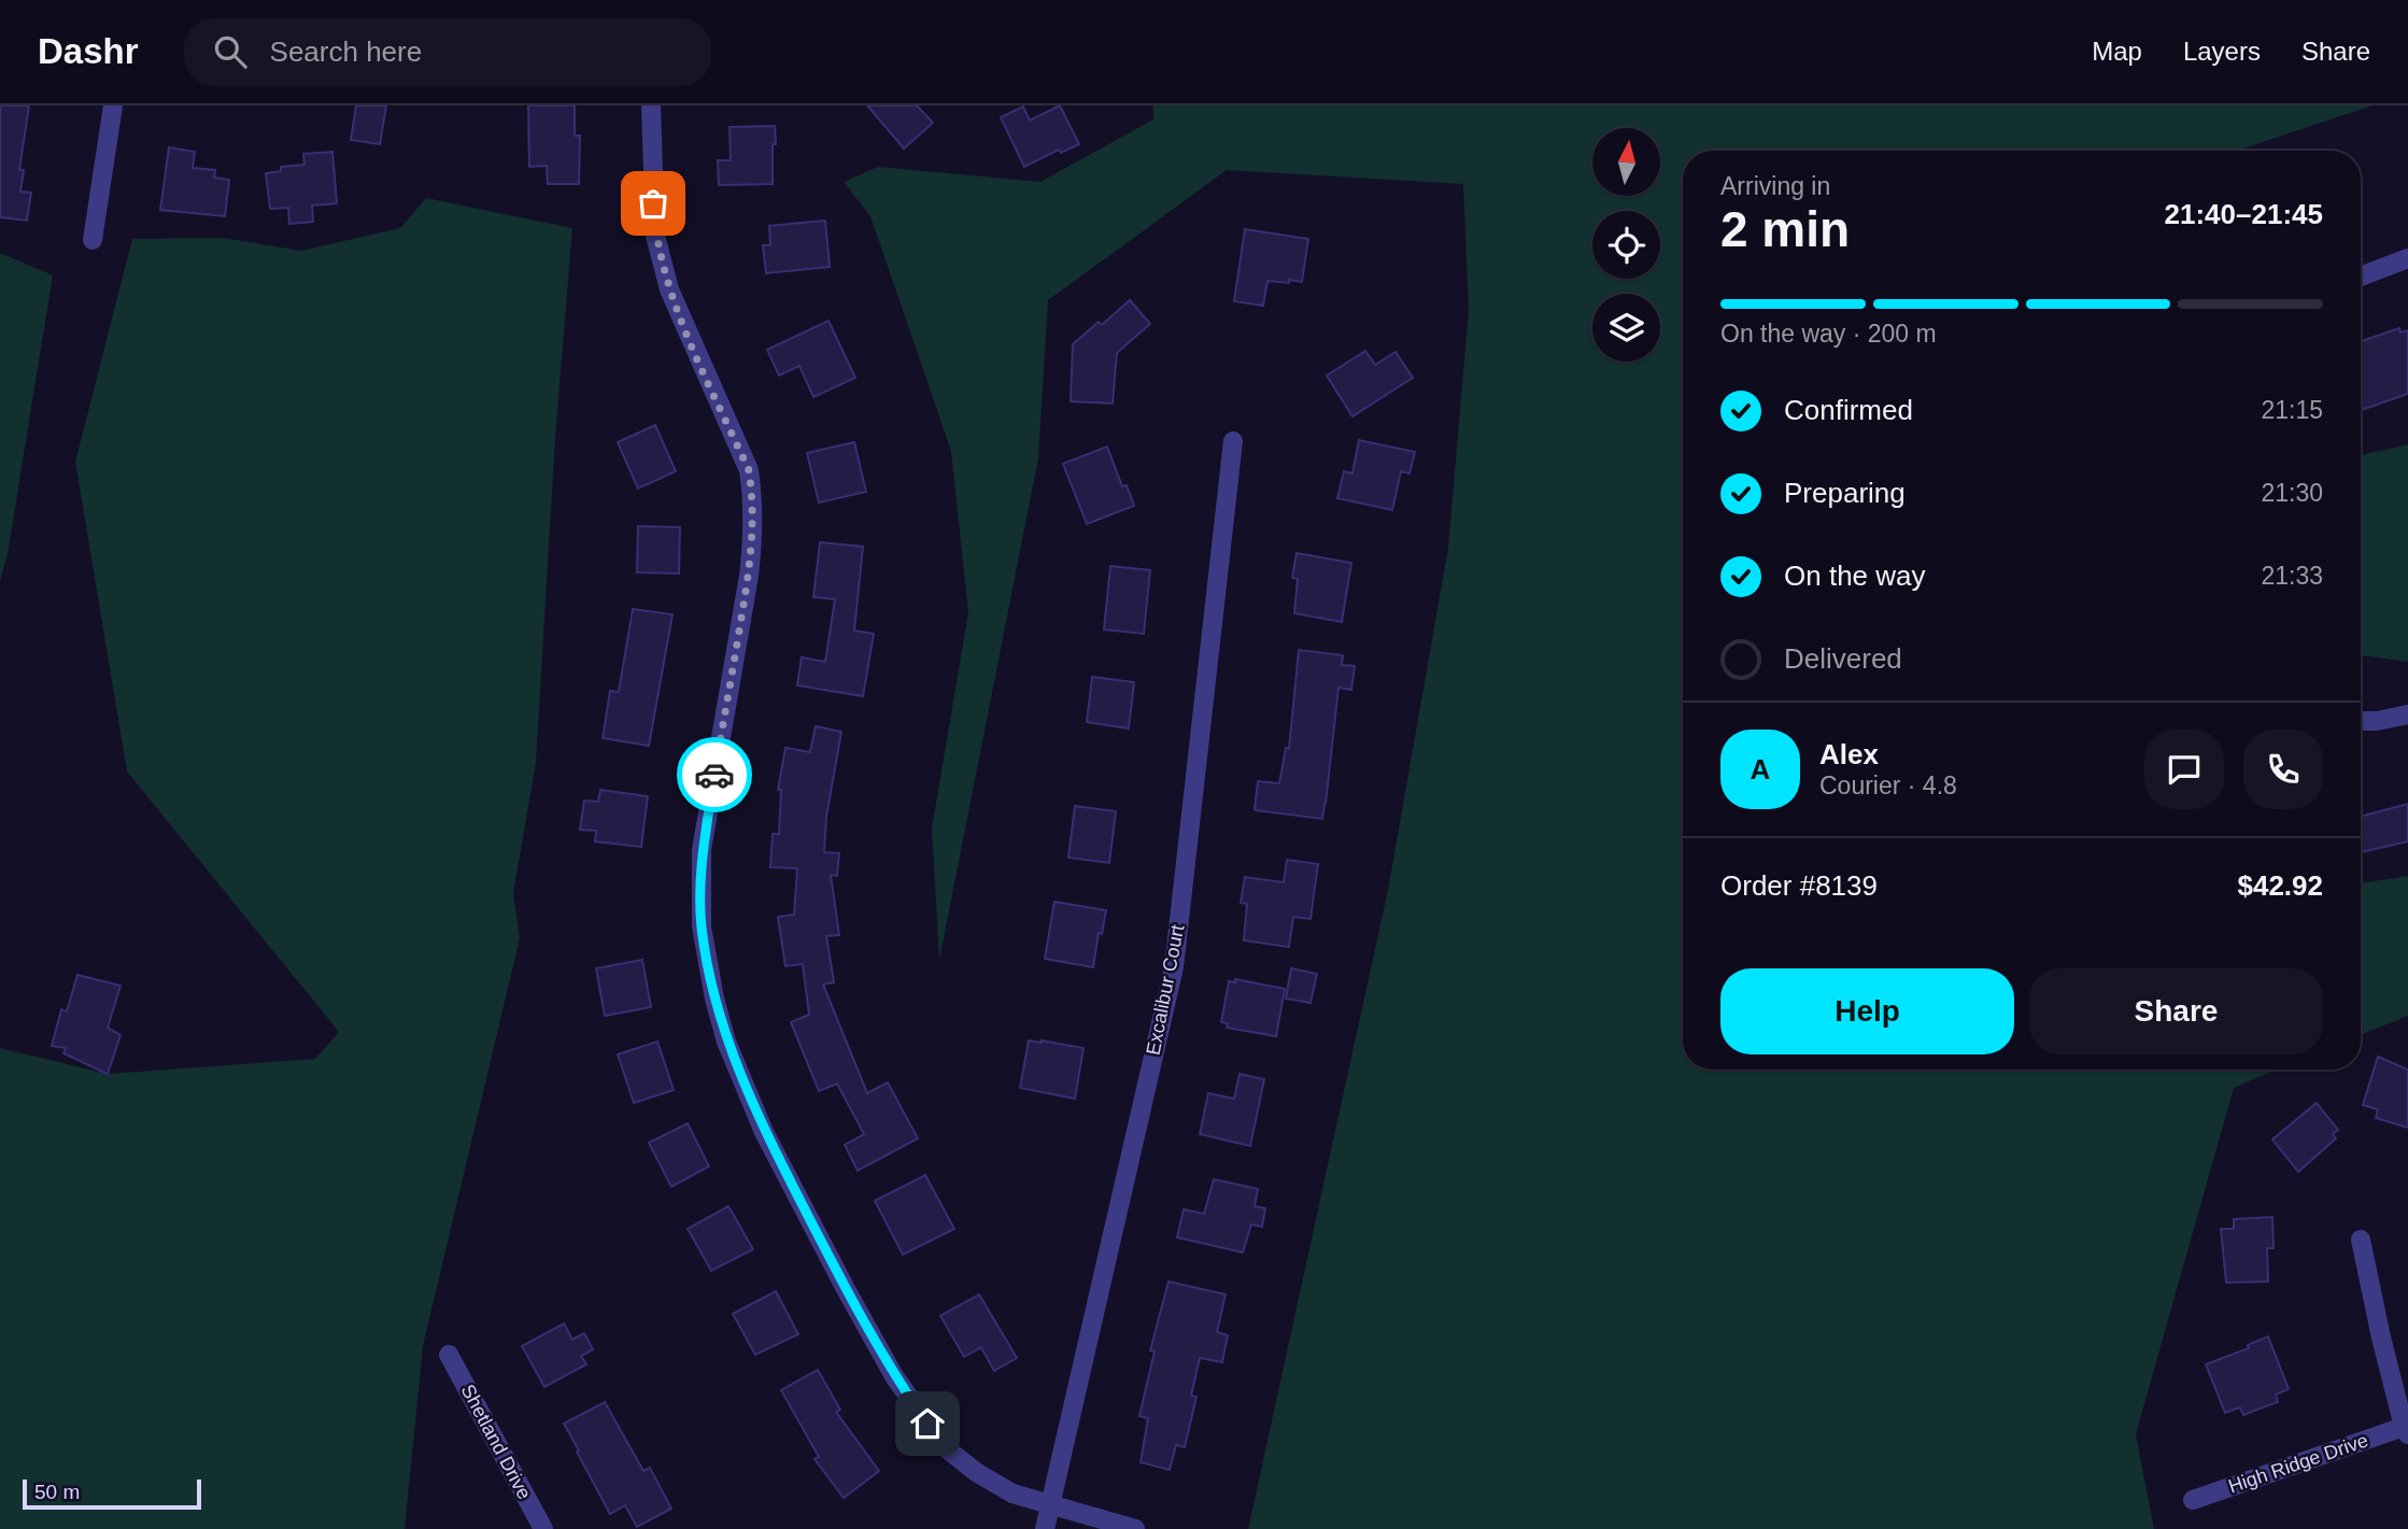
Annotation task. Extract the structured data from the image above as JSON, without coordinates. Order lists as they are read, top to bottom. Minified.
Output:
{"streets":{"street":["Excalibur Court","Shetland Drive","High Ridge Drive"]},"scale_bar":"50 m","north":"top","page":{"header":"Dashr","search":"Search here","nav":["Map","Layers","Share"],"heading":["2 min","Arriving in","21:40–21:45"],"panel":["Alex","Courier · 4.8","Order #8139","$42.92"],"bar":"On the way · 200 m","list":[["Confirmed","21:15"],["Preparing","21:30"],["On the way","21:33"],"Delivered"],"round":"A","buttons":["Help","Share"],"scale":"50 m"}}
